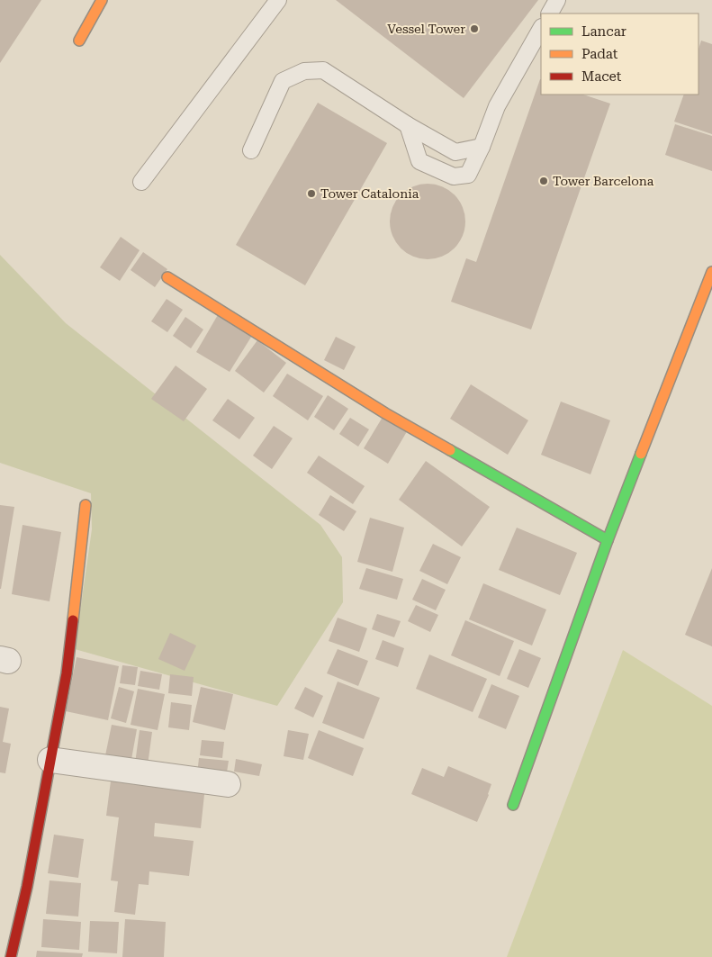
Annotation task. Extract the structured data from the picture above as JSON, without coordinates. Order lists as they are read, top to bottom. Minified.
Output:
{"places":["Vessel Tower","Tower Barcelona","Tower Catalonia"],"legend":["Lancar","Padat","Macet"]}
